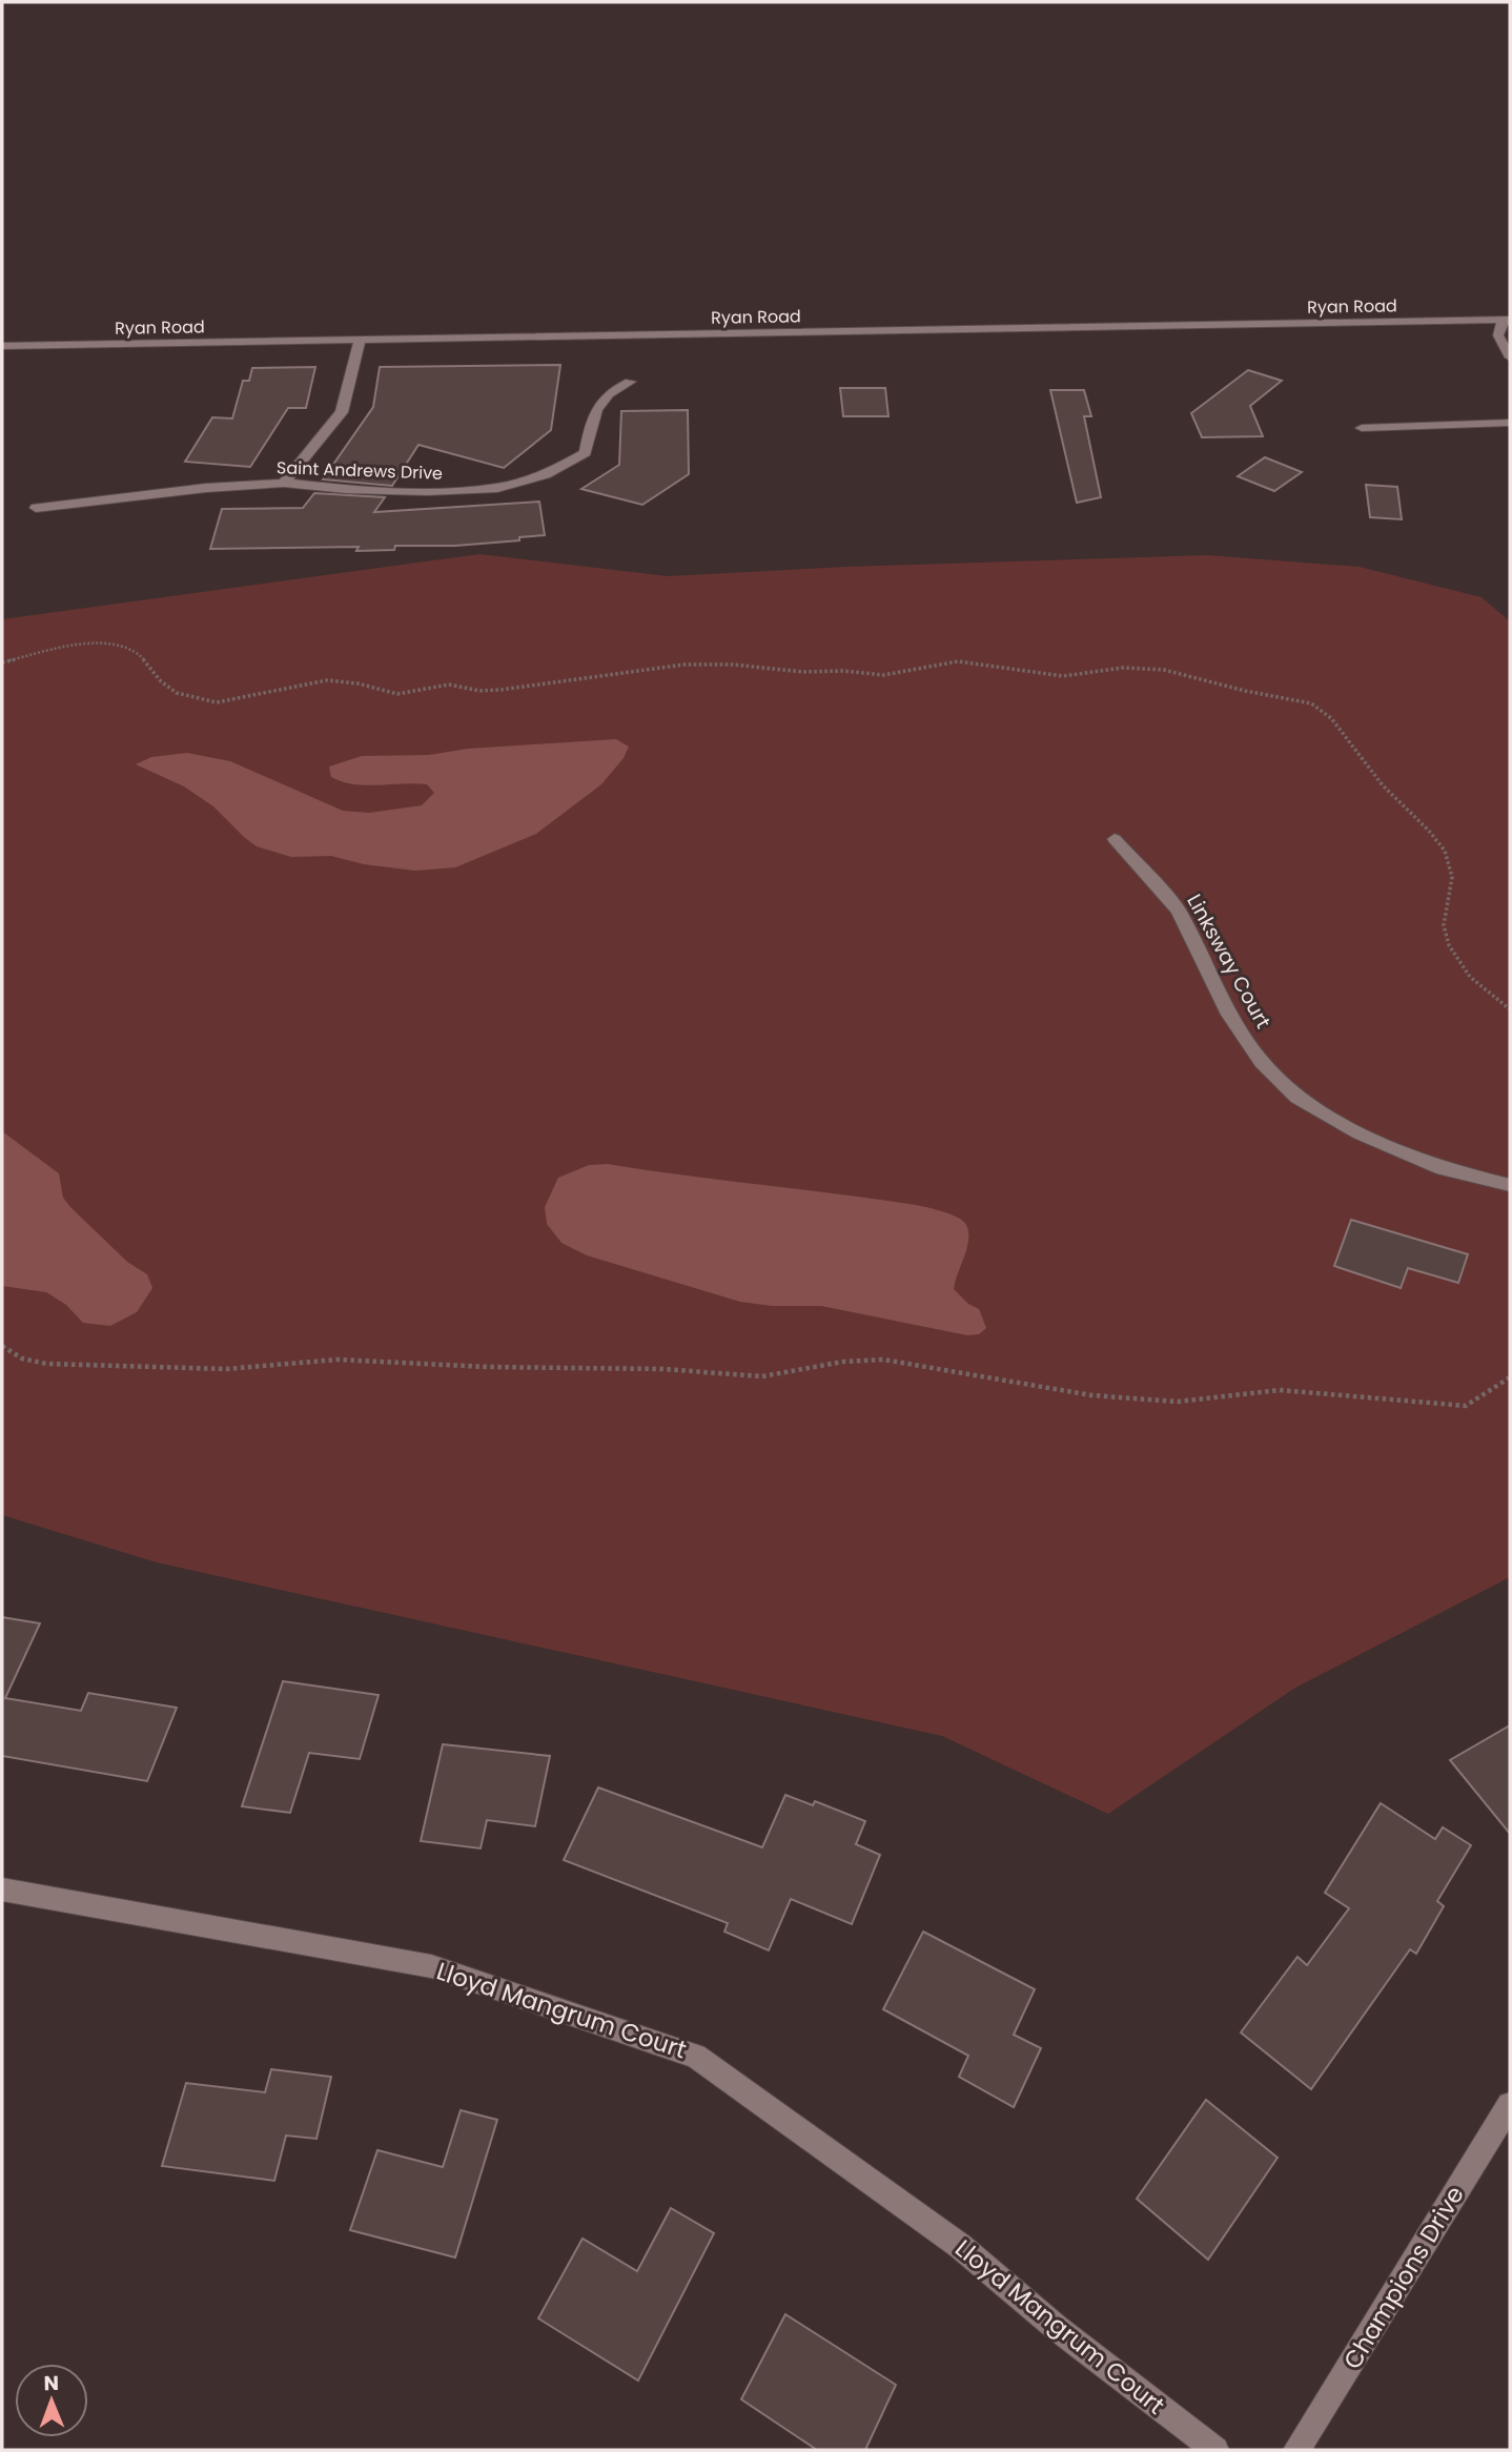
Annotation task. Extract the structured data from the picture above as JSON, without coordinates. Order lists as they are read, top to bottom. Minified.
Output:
{"streets":{"street":["Ryan Road","Saint Andrews Drive","Linksway Court","Lloyd Mangrum Court","Champions Drive"]},"north":"top"}
